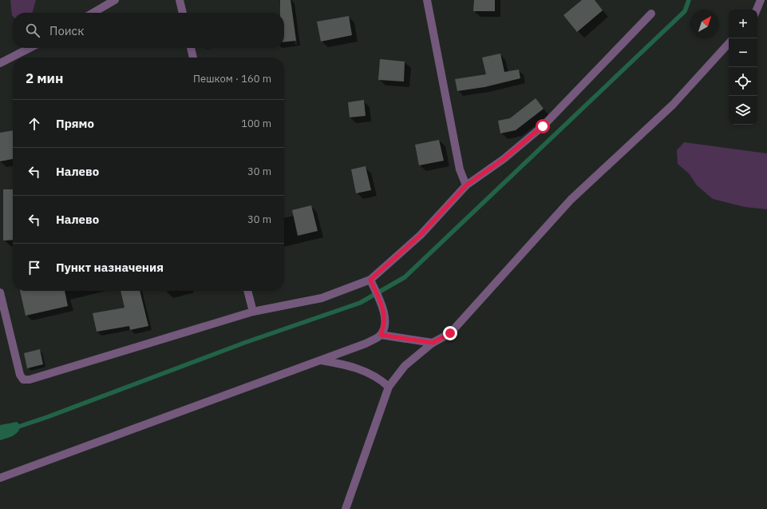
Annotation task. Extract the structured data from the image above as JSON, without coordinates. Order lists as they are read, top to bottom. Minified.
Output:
{"north":"top right","page":{"map_buttons":["+","−"],"search":"Поиск","heading":["2 мин","Пешком · 160 m"],"list":[["Прямо","100 m"],["Налево","30 m"],["Налево","30 m"],"Пункт назначения"]}}
